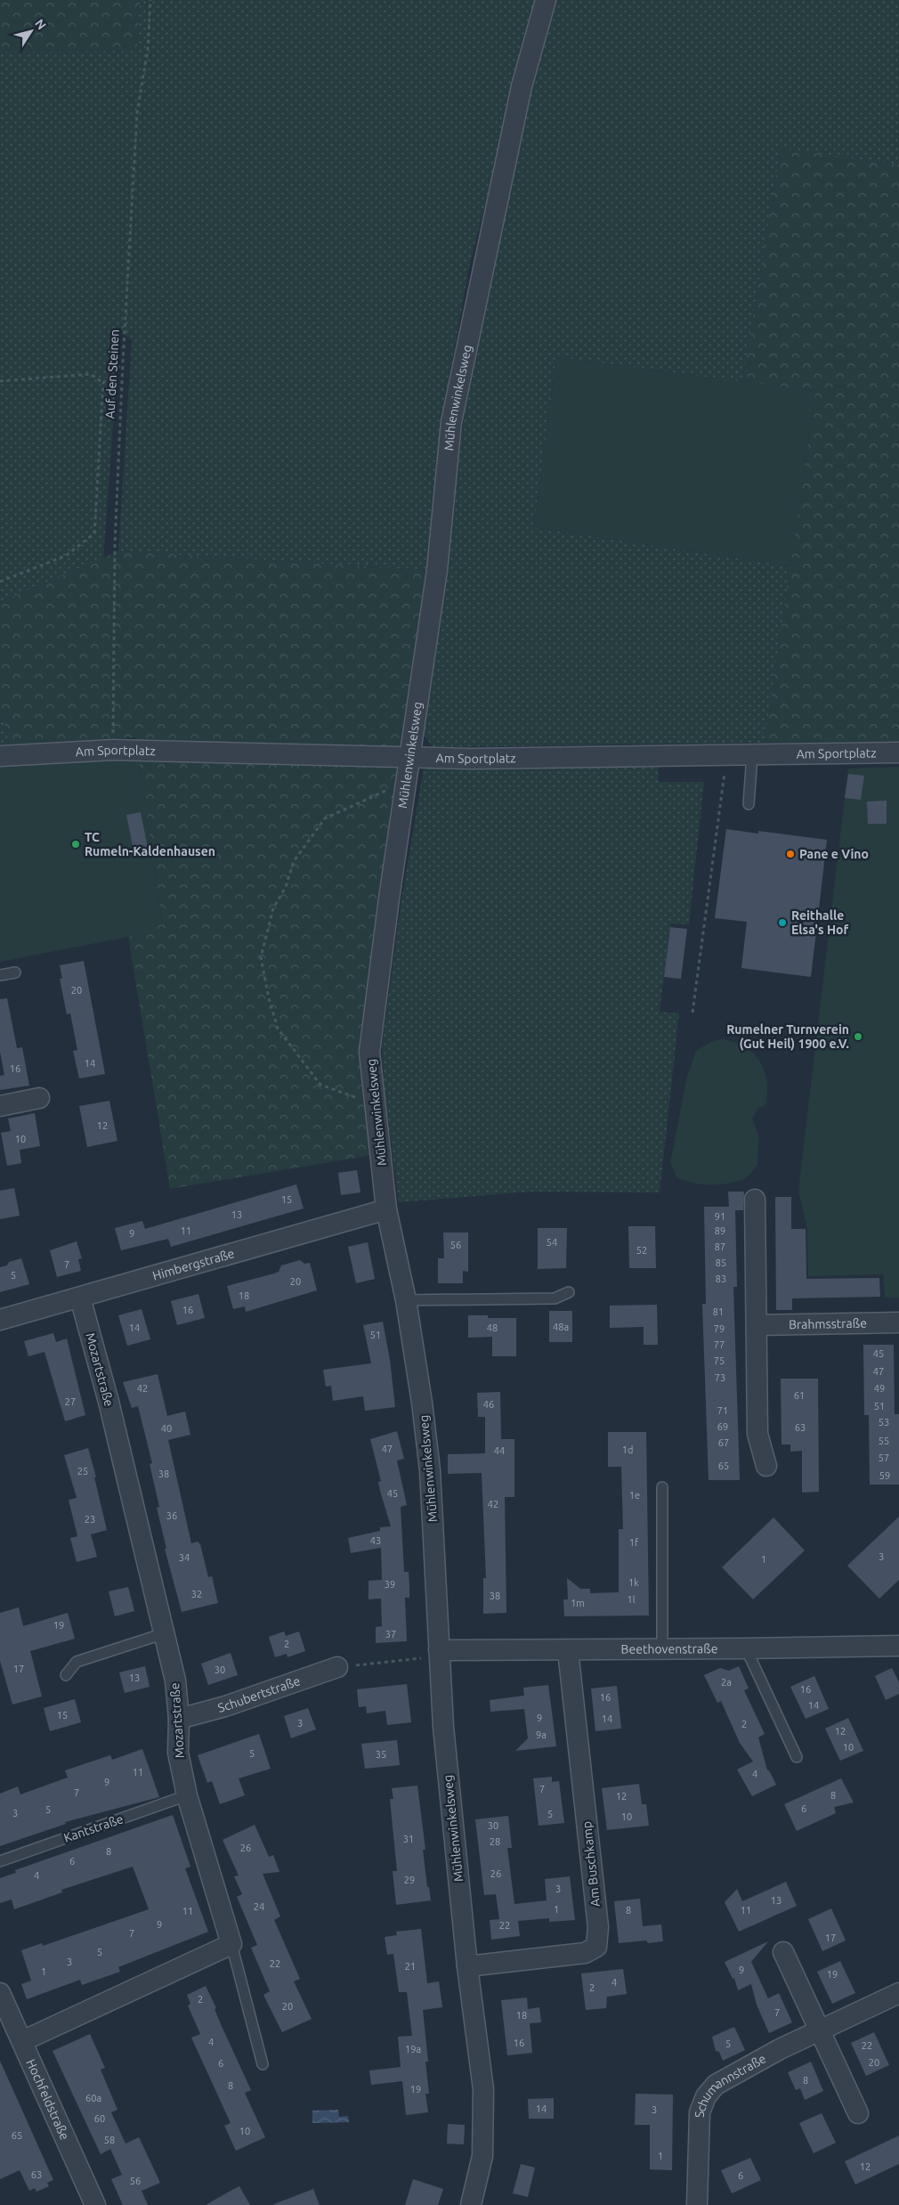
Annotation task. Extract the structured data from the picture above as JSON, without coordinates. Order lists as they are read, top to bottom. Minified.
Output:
{"streets":{"street":["Mühlenwinkelsweg","Am Sportplatz","Himbergstraße","Brahmsstraße","Mozartstraße","Beethovenstraße","Schubertstraße","Am Buschkamp","Schumannstraße","Hochfeldstraße"],"lane":["Kantstraße"],"path":["Auf den Steinen"]},"crossings":[["Auf den Steinen","Am Sportplatz"],["Mühlenwinkelsweg","Am Sportplatz"],["Mühlenwinkelsweg","Himbergstraße"],["Mühlenwinkelsweg","Beethovenstraße"],["Mühlenwinkelsweg","Am Buschkamp"],["Himbergstraße","Mozartstraße"],["Mozartstraße","Schubertstraße"],["Mozartstraße","Kantstraße"],["Beethovenstraße","Am Buschkamp"]],"places":["TC Rumeln-Kaldenhausen","Pane e Vino","Reithalle Elsa's Hof","Rumelner Turnverein (Gut Heil) 1900 e.V."],"house_numbers":["20","14","16","12","10","15","13","91","11","89","9","54","56","87","52","85","7","5","83","20","18","16","81","48a","14","48","79","51","77","45","75","47","73","42","49","61","27","46","51","71","53","69","63","40","55","67","47","1d","44","57","65","25","38","59","45","1e","42","36","23","43","1f","3","34","1","1k","39","32","38","1l","1m","19","37","2","17","30","13","2a","16","16","14","15","9","14","3","2","12","9a","10","5","35","11","4","9","7","7","8","12","6","5","3","5","10","30","31","28","26","8","6","26","4","29","3","13","24","1","8","11","11","9","22","7","17","5","3","22","21","9","1","19","4","2","2","20","7","18","4","16","5","22","19a","20","6","8","8","19","60a","14","3","60","10","65","58","1","12","63","6","56"],"north":"top right"}
